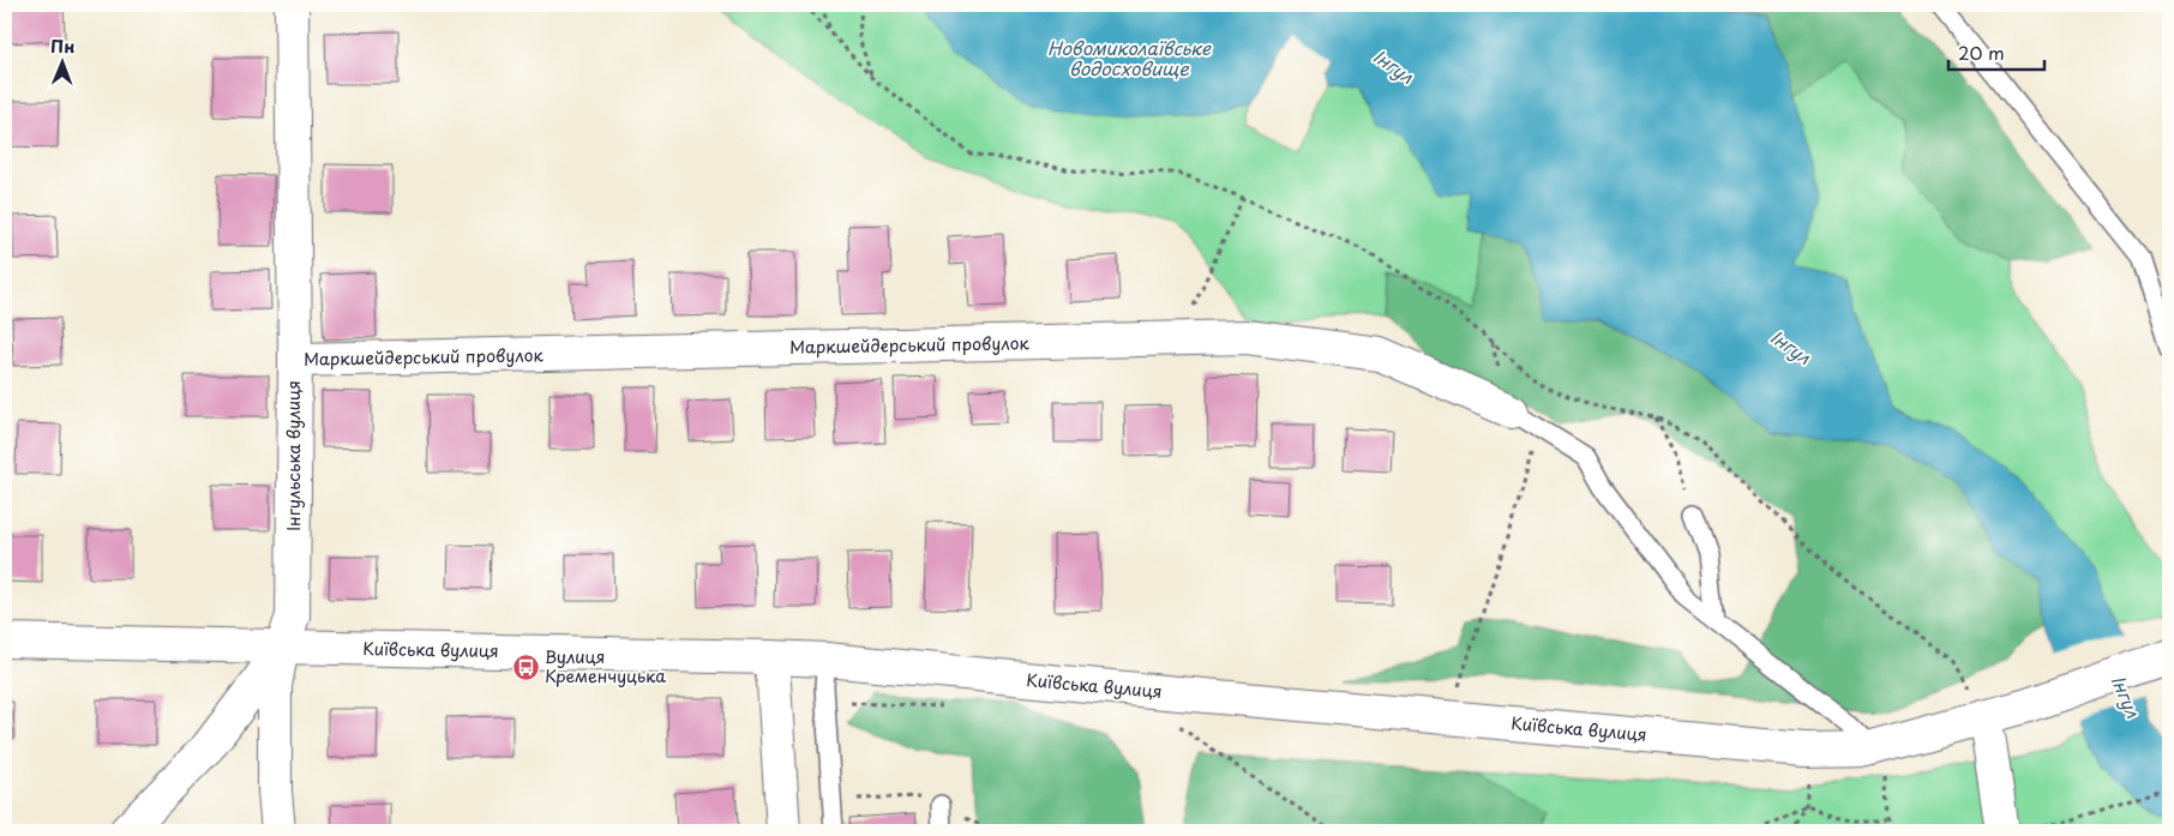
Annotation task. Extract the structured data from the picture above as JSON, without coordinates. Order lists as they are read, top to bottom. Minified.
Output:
{"streets":{"street":["Маркшейдерський провулок","Інгульська вулиця","Київська вулиця"]},"crossings":[["Маркшейдерський провулок","Інгульська вулиця"],["Інгульська вулиця","Київська вулиця"]],"water":["Новомиколаївське водосховище","Інгул"],"places":{"bus stop":["Вулиця Кременчуцька"]},"scale_bar":"20 m","north":"top"}
